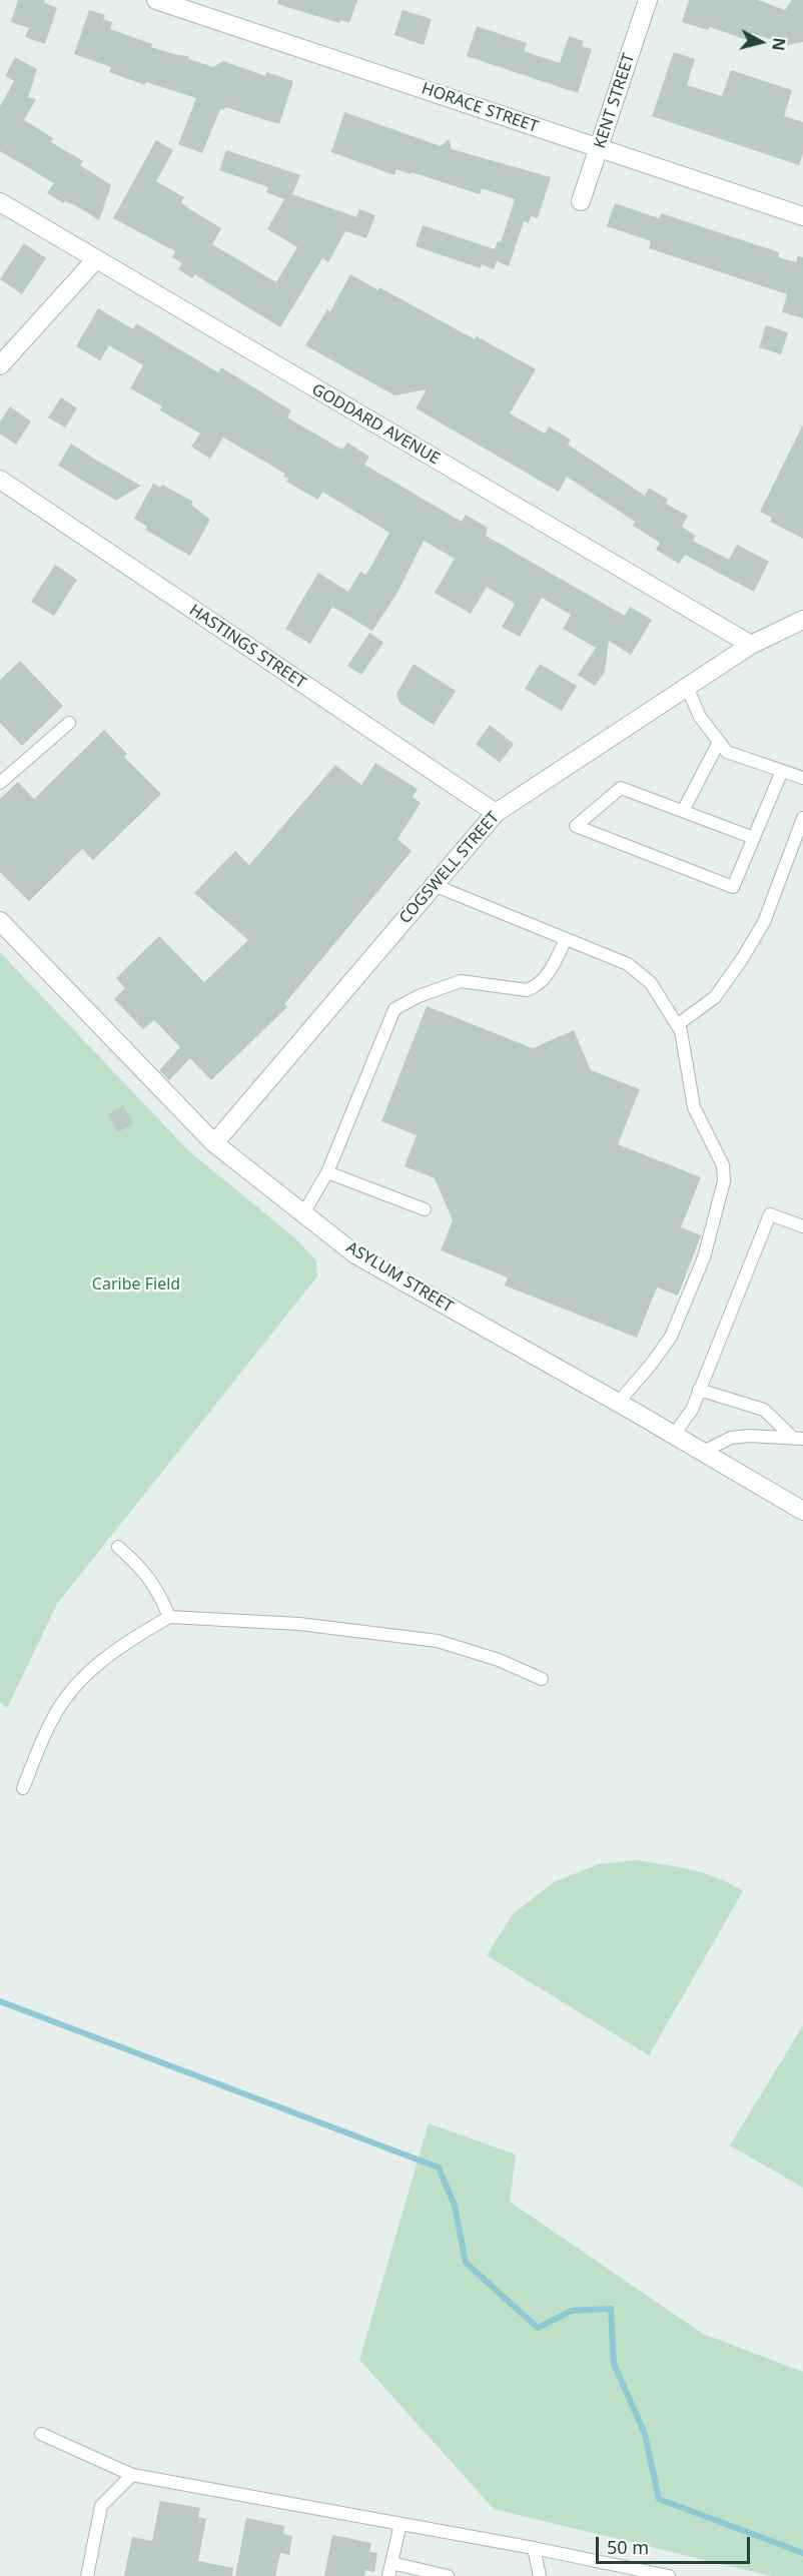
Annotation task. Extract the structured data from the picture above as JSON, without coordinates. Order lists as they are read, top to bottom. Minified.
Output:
{"streets":{"street":["KENT STREET","HORACE STREET","GODDARD AVENUE","HASTINGS STREET","COGSWELL STREET","ASYLUM STREET"]},"crossings":[["KENT STREET","HORACE STREET"],["GODDARD AVENUE","COGSWELL STREET"],["HASTINGS STREET","COGSWELL STREET"],["COGSWELL STREET","ASYLUM STREET"]],"parks":["Caribe Field"],"scale_bar":"50 m","north":"right"}
